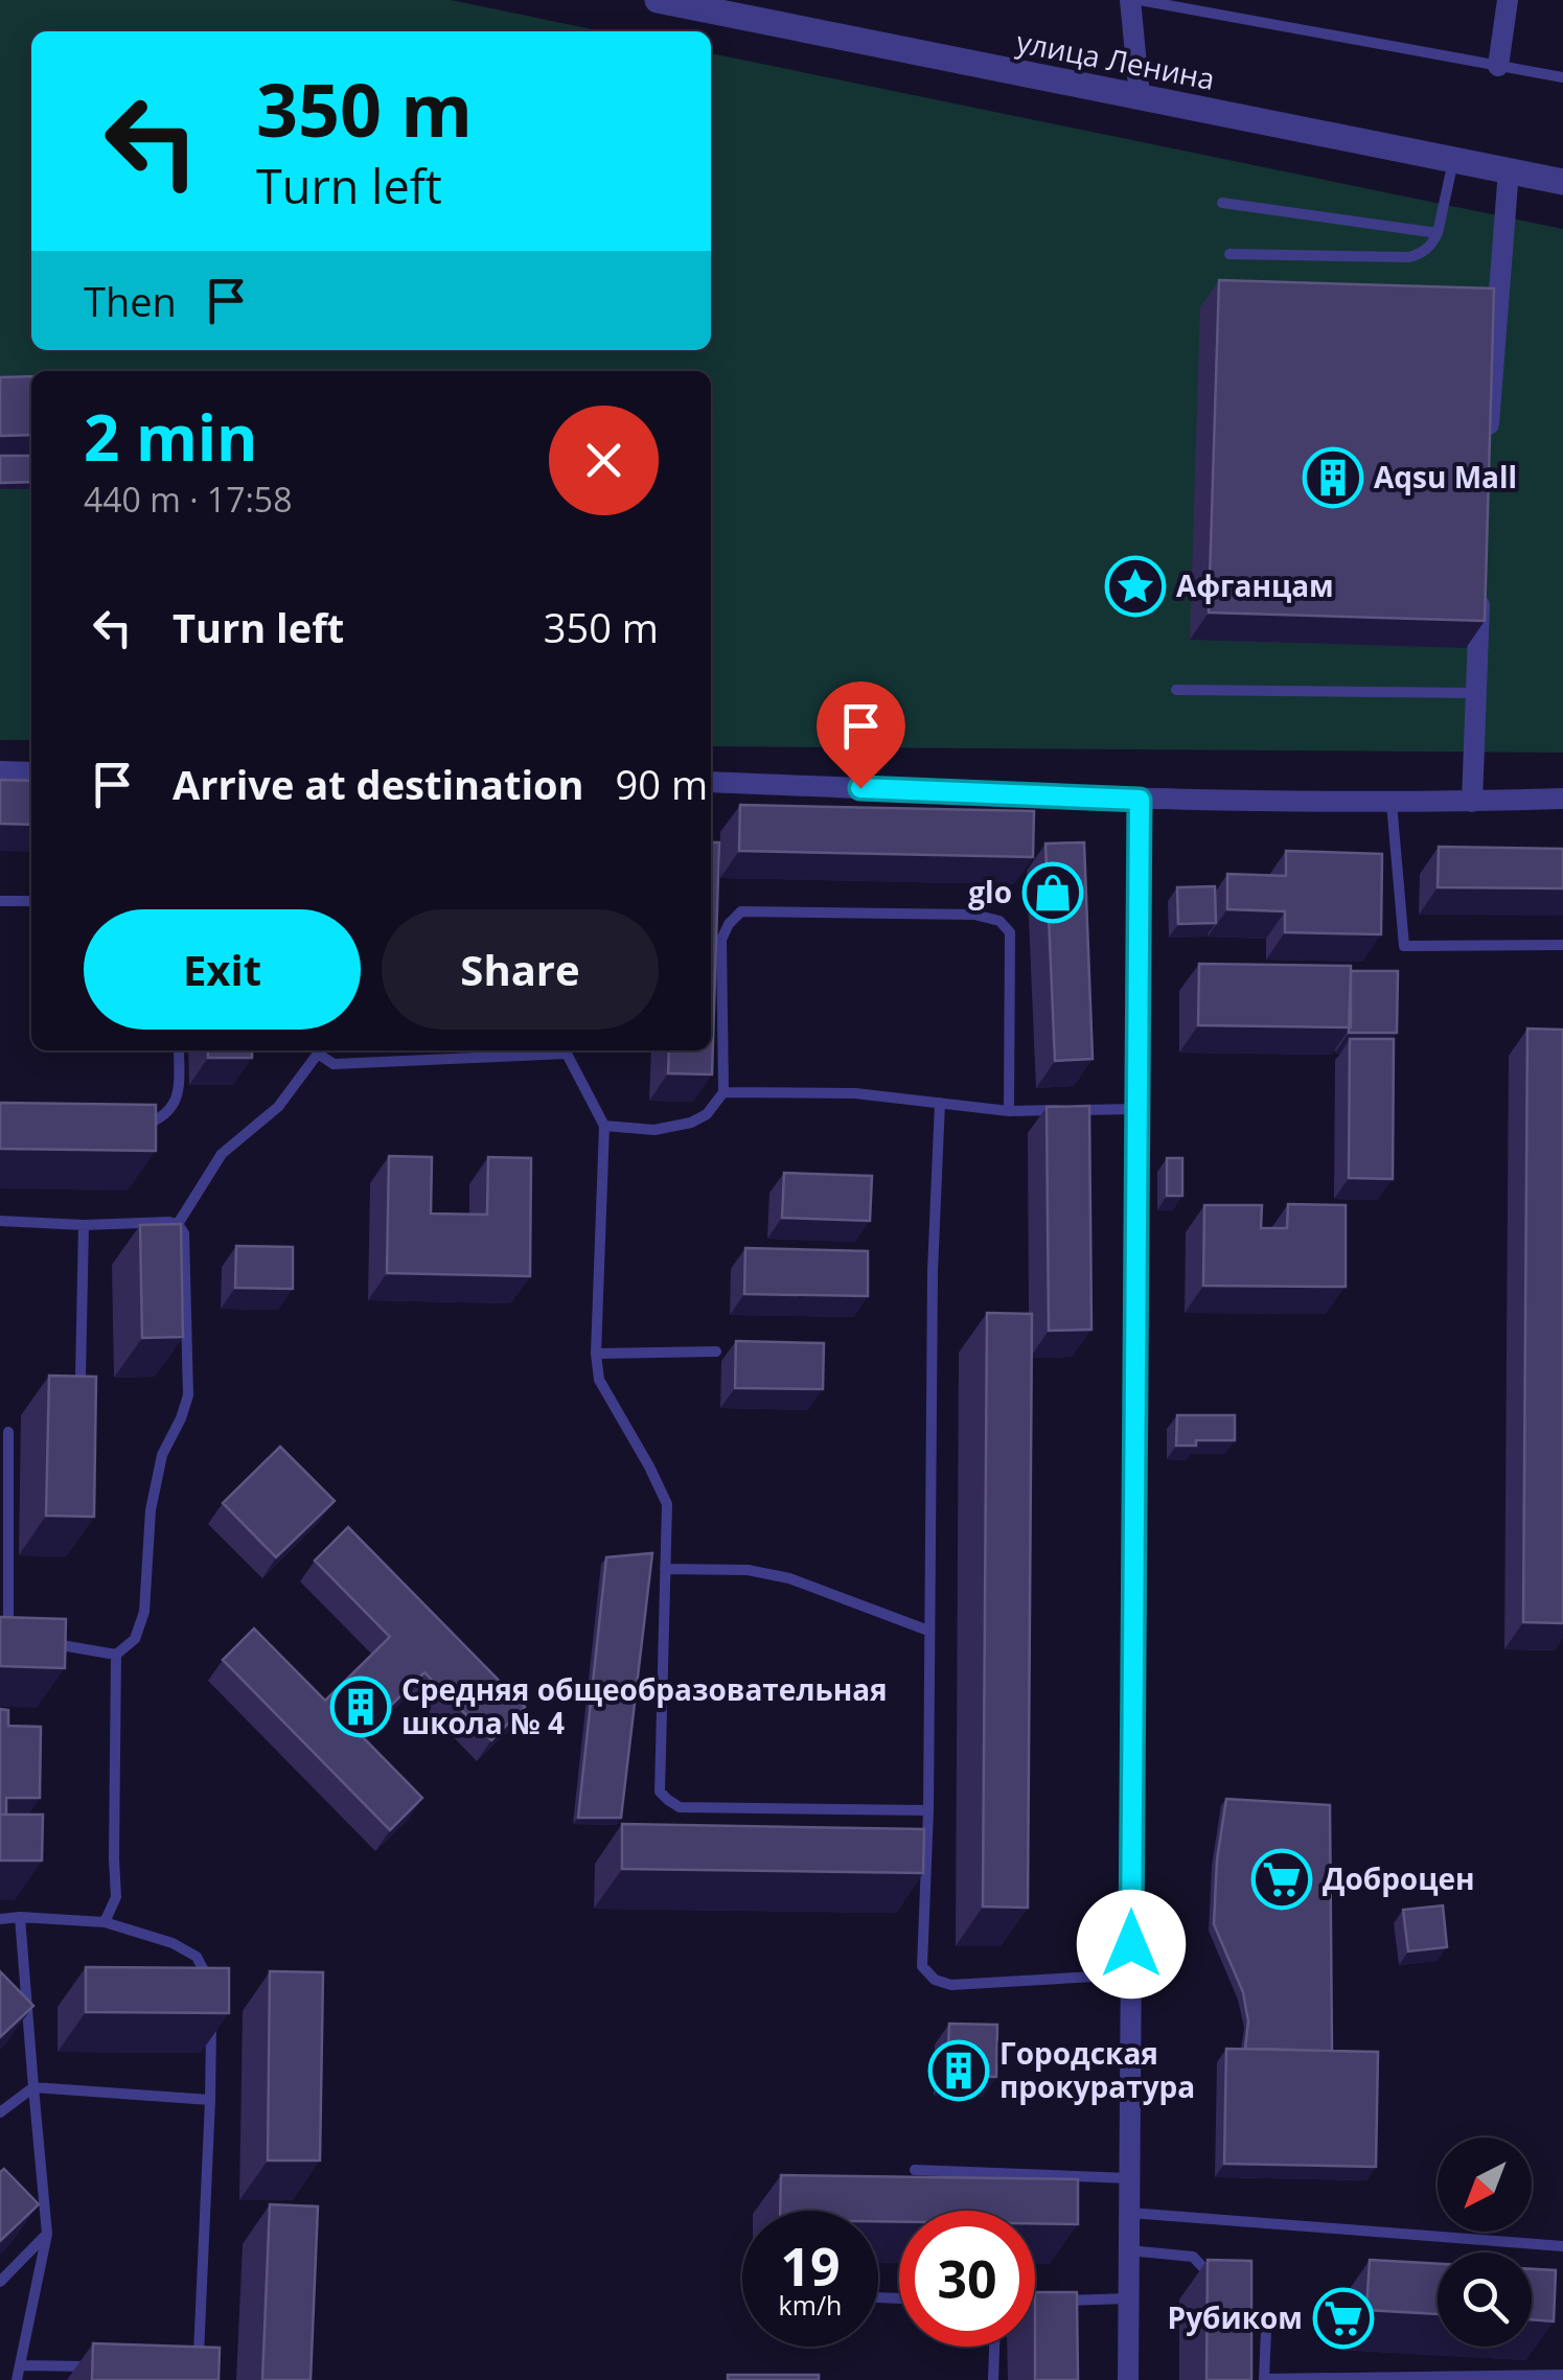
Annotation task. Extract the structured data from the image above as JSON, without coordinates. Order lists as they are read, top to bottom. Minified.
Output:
{"streets":{"street":["улица Ленина"]},"places":{"building":["Аqsu Mall","Средняя общеобразовательная школа № 4","Городская прокуратура"],"place":["Афганцам"],"shop":["glo"],"supermarket":["Доброцен","Рубиком"]},"north":"bottom left","page":{"turn":["350 m","Turn left"],"then":"Then","heading":["2 min","440 m · 17:58"],"list":[{"name":"Turn left","value":"350 m"},{"name":"Arrive at destination","value":"90 m"}],"buttons":["Exit","Share"],"speed":"19 km/h","limit":"30"}}
